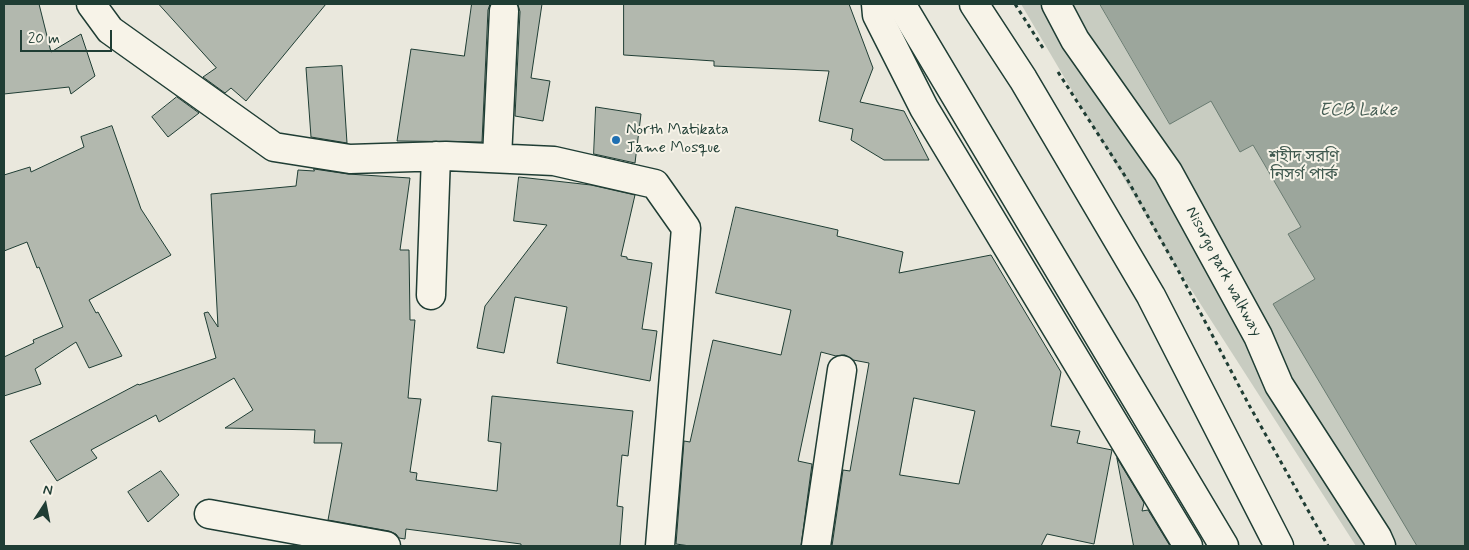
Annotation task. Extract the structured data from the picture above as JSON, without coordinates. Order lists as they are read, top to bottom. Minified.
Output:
{"streets":{"street":["Nisorgo park walkway"]},"water":["ECB Lake"],"parks":["শহীদ সরণি নিসর্গ পার্ক"],"places":["North Matikata Jame Mosque"],"scale_bar":"20 m","north":"top"}
